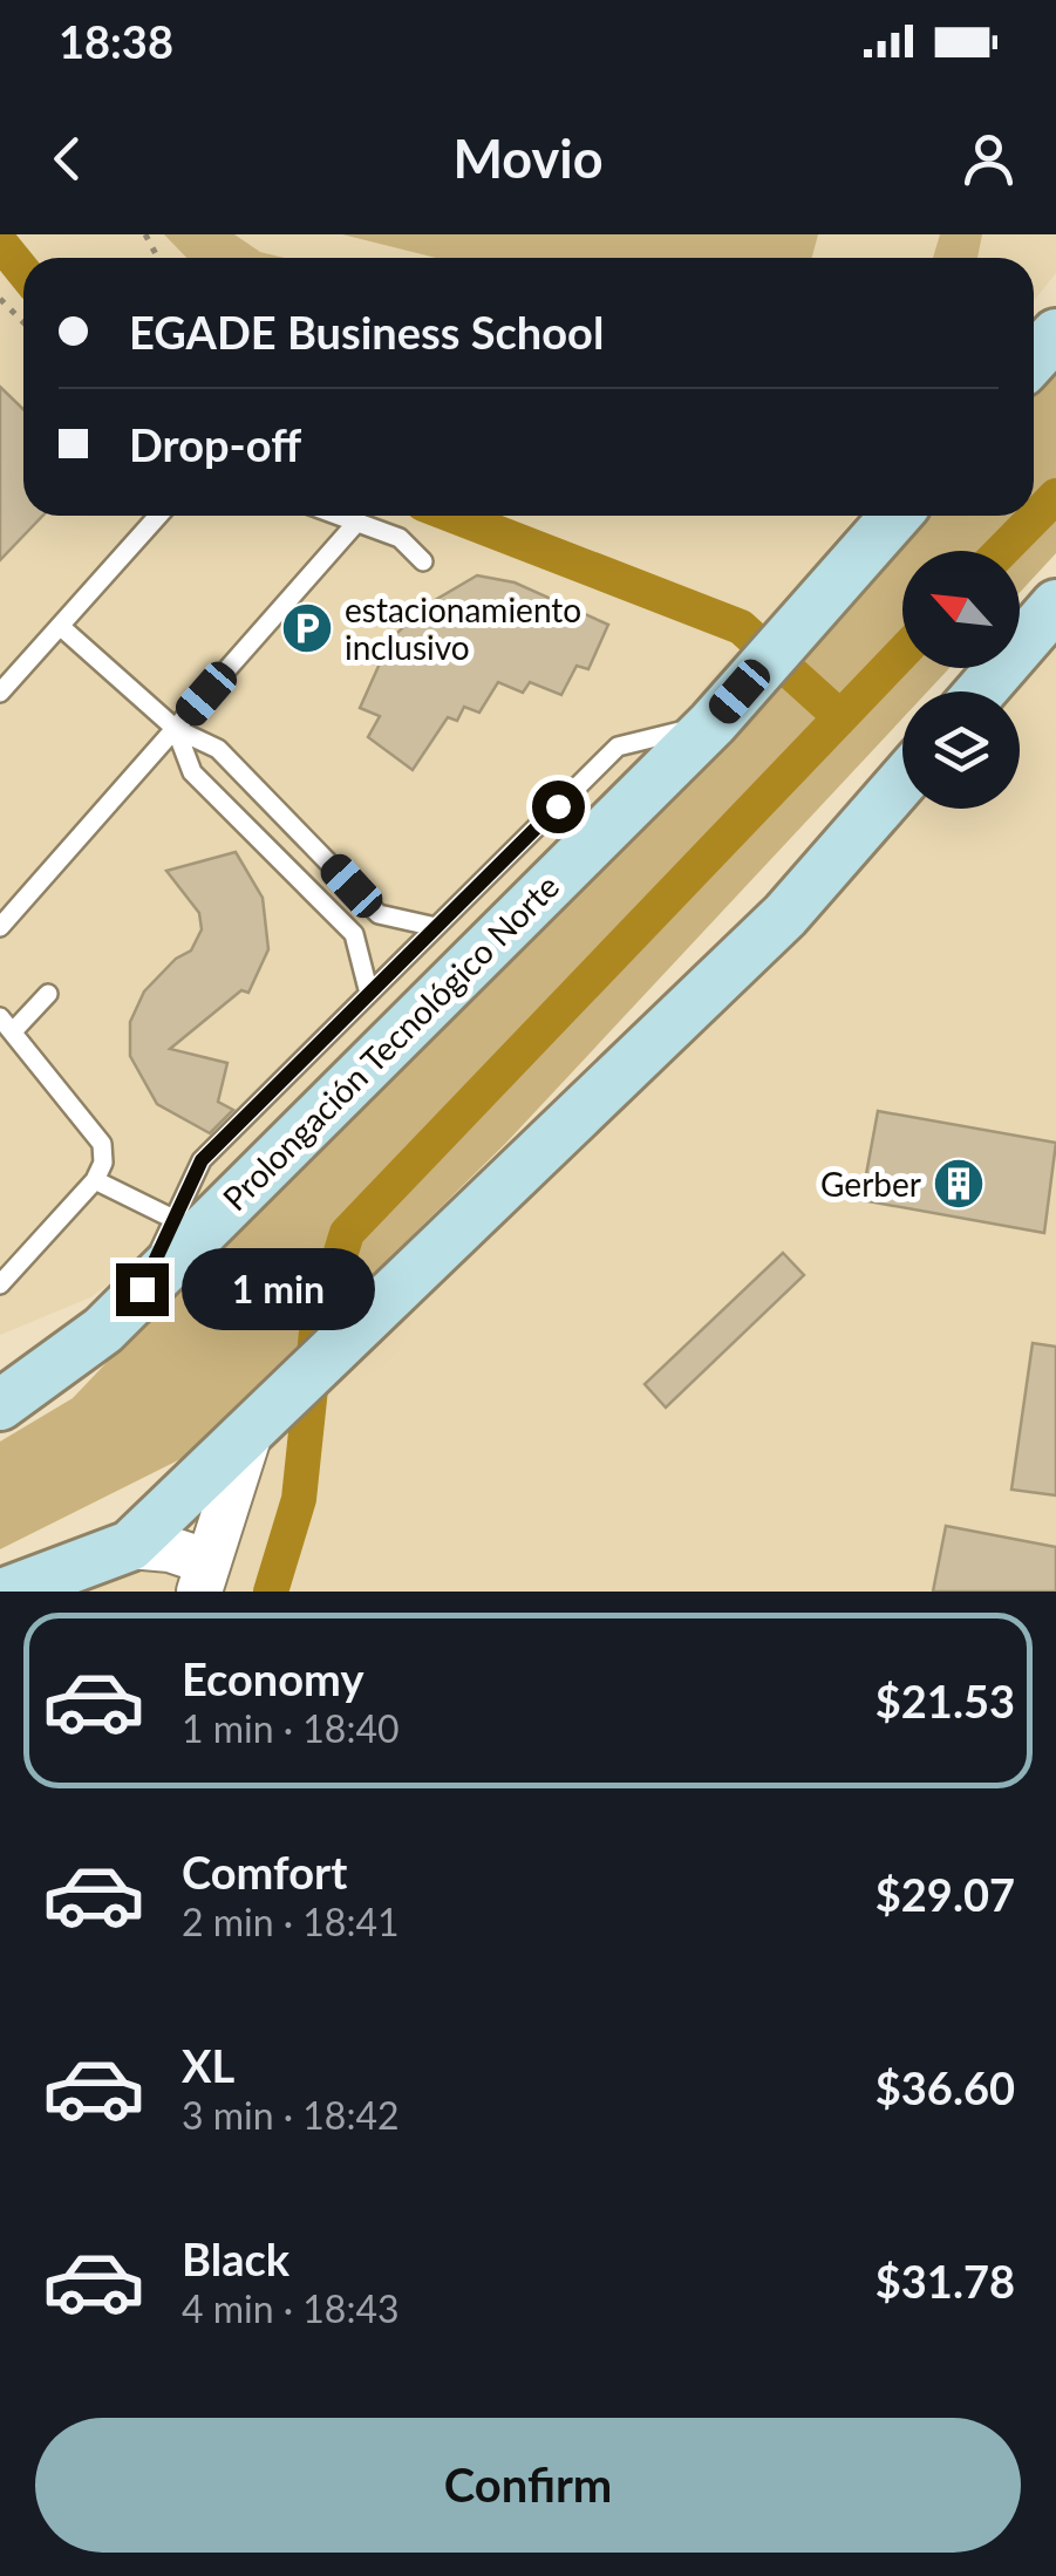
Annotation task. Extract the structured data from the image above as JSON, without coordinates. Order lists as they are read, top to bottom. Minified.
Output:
{"streets":{"main road":["Prolongación Tecnológico Norte"]},"places":{"parking":["estacionamiento inclusivo"],"building":["Gerber"]},"north":"top left","page":{"status":"18:38","header":"Movio","banner":["EGADE Business School","Drop-off"],"bubble":"1 min","list":[{"name":"Economy","note":"1 min · 18:40","value":"$21.53"},{"name":"Comfort","note":"2 min · 18:41","value":"$29.07"},{"name":"XL","note":"3 min · 18:42","value":"$36.60"},{"name":"Black","note":"4 min · 18:43","value":"$31.78"}],"buttons":"Confirm"}}
